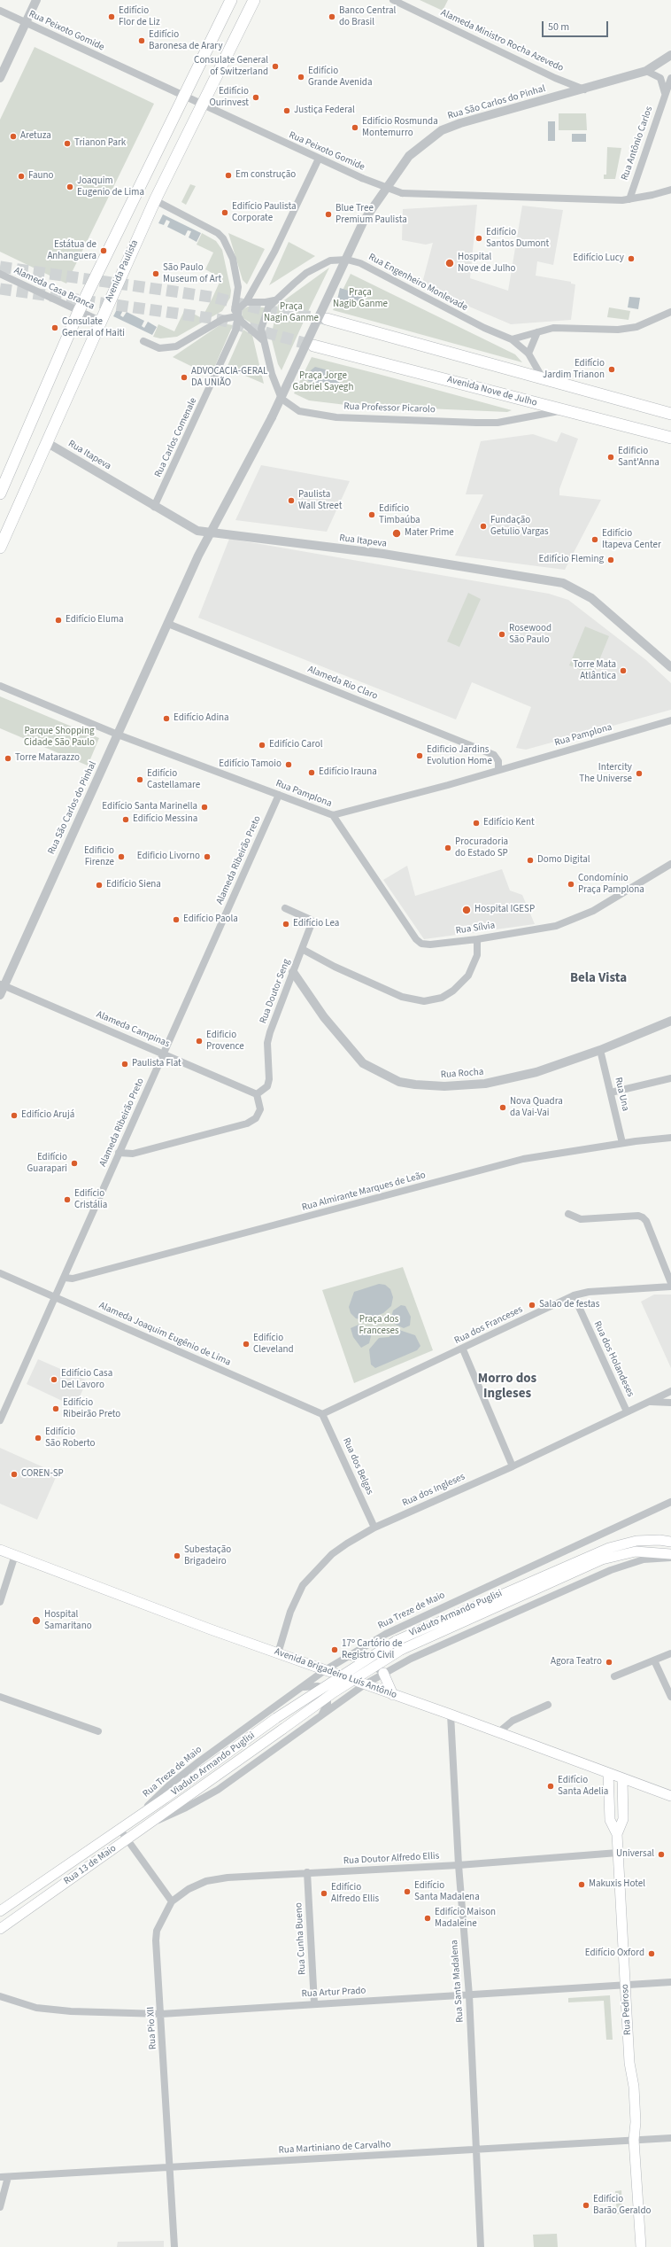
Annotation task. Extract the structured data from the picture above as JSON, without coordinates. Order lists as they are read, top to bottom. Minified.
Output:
{"streets":{"main road":["Avenida Paulista","Avenida Nove de Julho","Viaduto Armando Puglisi","Avenida Brigadeiro Luís Antônio","Rua 13 de Maio","Rua Pedroso"],"street":["Rua Peixoto Gomide","Alameda Ministro Rocha Azevedo","Rua São Carlos do Pinhal","Rua Antônio Carlos","Rua Engenheiro Monlevade","Alameda Casa Branca","Rua Professor Picarolo","Rua Carlos Comenale","Rua Itapeva","Alameda Rio Claro","Rua Pamplona","Alameda Ribeirão Preto","Rua Sílvia","Rua Doutor Seng","Alameda Campinas","Rua Rocha","Rua Una","Rua Almirante Marques de Leão","Rua dos Franceses","Alameda Joaquim Eugênio de Lima","Rua dos Holandeses","Rua dos Belgas","Rua dos Ingleses","Rua Treze de Maio","Rua Doutor Alfredo Ellis","Rua Cunha Bueno","Rua Santa Madalena","Rua Artur Prado","Rua Pio XII","Rua Martiniano de Carvalho"]},"crossings":[["Rua Peixoto Gomide","Rua Antônio Carlos"],["Rua Peixoto Gomide","Avenida Paulista"],["Alameda Ministro Rocha Azevedo","Rua São Carlos do Pinhal"],["Rua São Carlos do Pinhal","Rua Itapeva"],["Rua São Carlos do Pinhal","Alameda Rio Claro"],["Rua São Carlos do Pinhal","Rua Pamplona"],["Rua São Carlos do Pinhal","Alameda Campinas"],["Avenida Paulista","Alameda Casa Branca"],["Avenida Paulista","Rua Itapeva"],["Rua Engenheiro Monlevade","Rua Professor Picarolo"],["Avenida Nove de Julho","Rua Professor Picarolo"],["Rua Carlos Comenale","Rua Itapeva"],["Alameda Rio Claro","Rua Pamplona"],["Rua Pamplona","Alameda Ribeirão Preto"],["Rua Pamplona","Rua Sílvia"],["Alameda Ribeirão Preto","Alameda Campinas"],["Alameda Ribeirão Preto","Rua Almirante Marques de Leão"],["Alameda Ribeirão Preto","Alameda Joaquim Eugênio de Lima"],["Rua Doutor Seng","Alameda Campinas"],["Rua Doutor Seng","Rua Rocha"],["Rua Rocha","Rua Una"],["Rua Una","Rua Almirante Marques de Leão"],["Rua dos Franceses","Alameda Joaquim Eugênio de Lima"],["Rua dos Franceses","Rua dos Holandeses"],["Rua dos Franceses","Rua dos Belgas"],["Alameda Joaquim Eugênio de Lima","Rua dos Belgas"],["Rua dos Holandeses","Rua dos Ingleses"],["Rua dos Belgas","Rua dos Ingleses"],["Rua dos Ingleses","Avenida Brigadeiro Luís Antônio"],["Rua Treze de Maio","Avenida Brigadeiro Luís Antônio"],["Rua Treze de Maio","Rua 13 de Maio"],["Viaduto Armando Puglisi","Rua 13 de Maio"],["Avenida Brigadeiro Luís Antônio","Rua Santa Madalena"],["Avenida Brigadeiro Luís Antônio","Rua Pedroso"],["Rua Doutor Alfredo Ellis","Rua Cunha Bueno"],["Rua Doutor Alfredo Ellis","Rua Santa Madalena"],["Rua Doutor Alfredo Ellis","Rua Pedroso"],["Rua Doutor Alfredo Ellis","Rua Pio XII"],["Rua Cunha Bueno","Rua Artur Prado"],["Rua Santa Madalena","Rua Artur Prado"],["Rua Santa Madalena","Rua Martiniano de Carvalho"],["Rua Artur Prado","Rua Pedroso"],["Rua Artur Prado","Rua Pio XII"],["Rua Pedroso","Rua Martiniano de Carvalho"],["Rua Pio XII","Rua Martiniano de Carvalho"]],"districts":["Bela Vista","Morro dos Ingleses"],"parks":["Praça Nagib Ganme","Praça Nagin Ganme","Praça Jorge Gabriel Sayegh","Parque Shopping Cidade São Paulo","Praça dos Franceses"],"places":["Edifício Flor de Liz","Banco Central do Brasil","Edifício Baronesa de Arary","Consulate General of Switzerland","Edifício Grande Avenida","Edifício Ourinvest","Justiça Federal","Edifício Rosmunda Montemurro","Aretuza","Trianon Park","Em construção","Fauno","Joaquim Eugenio de Lima","Edifício Paulista Corporate","Blue Tree Premium Paulista","Edifício Santos Dumont","Estátua de Anhanguera","Edifício Lucy","Hospital Nove de Julho","São Paulo Museum of Art","Consulate General of Haiti","Edifício Jardim Trianon","ADVOCACIA-GERAL DA UNIÃO","Edificio Sant'Anna","Paulista Wall Street","Edifício Timbaúba","Fundação Getulio Vargas","Mater Prime","Edifício Itapeva Center","Edifício Fleming","Edifício Eluma","Rosewood São Paulo","Torre Mata Atlântica","Edifício Adina","Edifício Carol","Edificio Jardins Evolution Home","Torre Matarazzo","Edifício Tamoio","Edifício Irauna","Intercity The Universe","Edifício Castellamare","Edifício Santa Marinella","Edifício Messina","Edifício Kent","Procuradoria do Estado SP","Edificio Firenze","Edificio Livorno","Domo Digital","Condomínio Praça Pamplona","Edifício Siena","Hospital IGESP","Edifício Paola","Edifício Lea","Edificio Provence","Paulista Flat","Nova Quadra da Vai-Vai","Edifício Arujá","Edifício Guarapari","Edifício Cristália","Salao de festas","Edifício Cleveland","Edifício Casa Del Lavoro","Edifício Ribeirão Preto","Edifício São Roberto","COREN-SP","Subestação Brigadeiro","Hospital Samaritano","17º Cartório de Registro Civil","Agora Teatro","Edifício Santa Adelia","Universal","Makuxis Hotel","Edifício Santa Madalena","Edifício Alfredo Ellis","Edifício Maison Madaleine","Edifício Oxford","Edifício Barão Geraldo"],"scale_bar":"50 m"}
